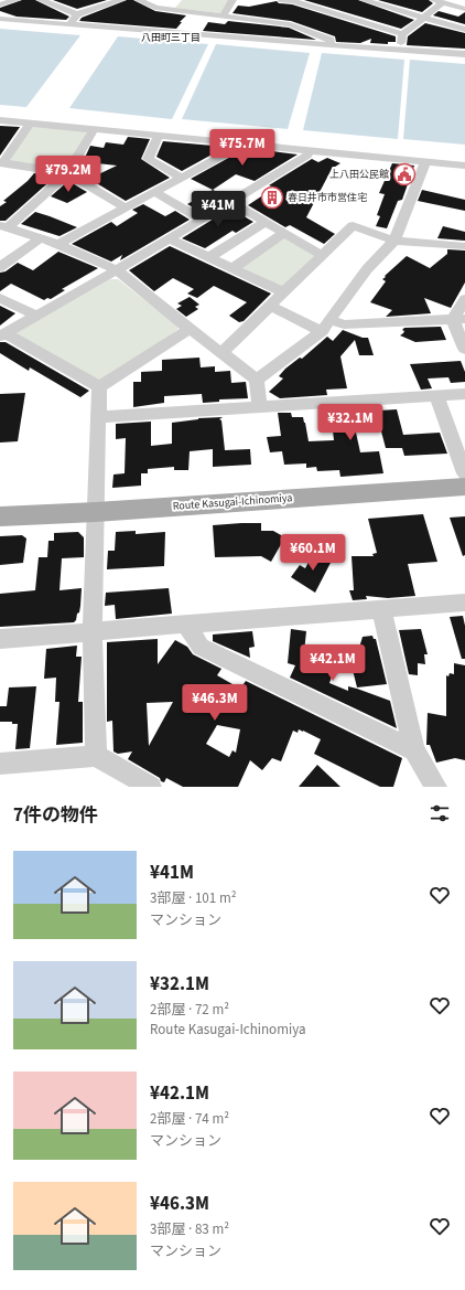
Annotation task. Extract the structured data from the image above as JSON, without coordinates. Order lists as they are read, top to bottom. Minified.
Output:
{"streets":{"main road":["Route Kasugai-Ichinomiya"]},"districts":["八田町三丁目"],"places":{"public building":["上八田公民館"],"building":["春日井市市営住宅"]},"page":{"price":["¥75.7M","¥79.2M","¥41M","¥32.1M","¥60.1M","¥42.1M","¥46.3M"],"heading":"7件の物件","list":[{"name":"¥41M","note":"3部屋 · 101 m² · マンション"},{"name":"¥32.1M","note":"2部屋 · 72 m² · Route Kasugai-Ichinomiya"},{"name":"¥42.1M","note":"2部屋 · 74 m² · マンション"},{"name":"¥46.3M","note":"3部屋 · 83 m² · マンション"}]}}
